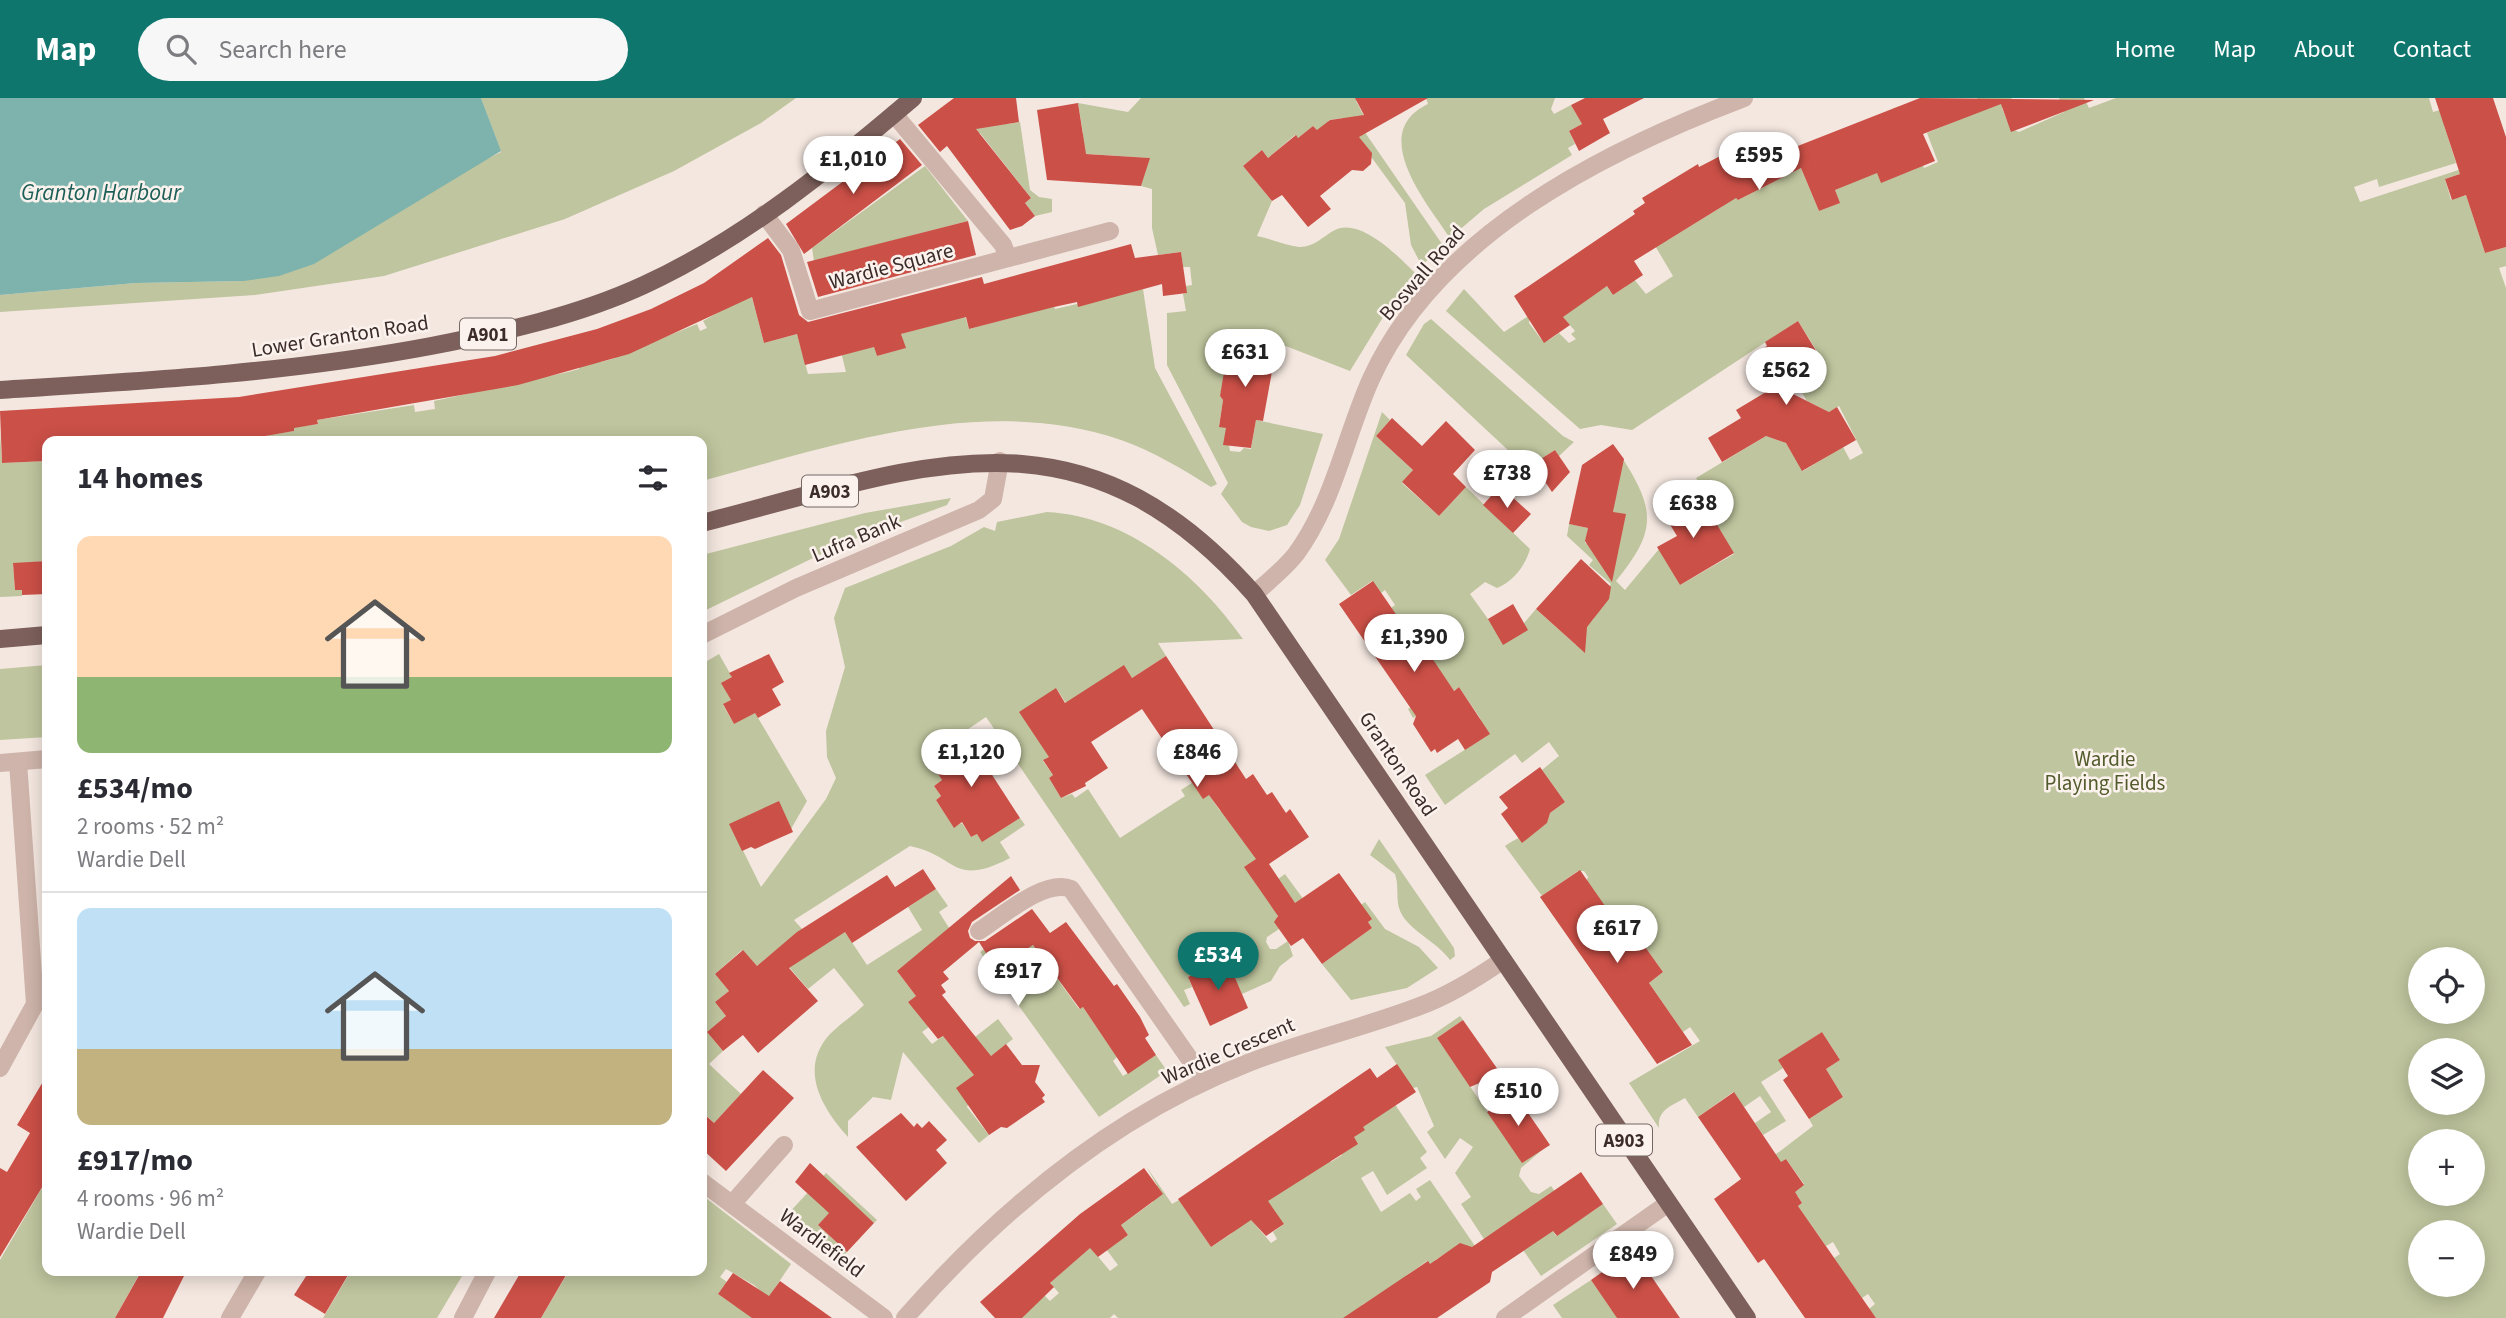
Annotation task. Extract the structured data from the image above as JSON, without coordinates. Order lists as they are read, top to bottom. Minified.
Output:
{"streets":{"main road":["A901","Lower Granton Road","A903","Granton Road"],"street":["Wardie Square","Boswall Road","Lufra Bank","Wardie Crescent","Wardiefield"]},"crossings":[["Wardie Square","Lower Granton Road"],["Boswall Road","Granton Road"],["Lufra Bank","Granton Road"],["Granton Road","Wardie Crescent"]],"water":["Granton Harbour"],"parks":["Wardie Playing Fields"],"page":{"header":"Map","search":"Search here","nav":["Home","Map","About","Contact"],"price":["£595","£1,010","£631","£562","£738","£638","£1,390","£1,120","£846","£617","£534","£917","£510","£849"],"heading":"14 homes","list":[{"name":"£534/mo","note":"2 rooms · 52 m² · Wardie Dell"},{"name":"£917/mo","note":"4 rooms · 96 m² · Wardie Dell"}],"map_buttons":["+","−"]}}
